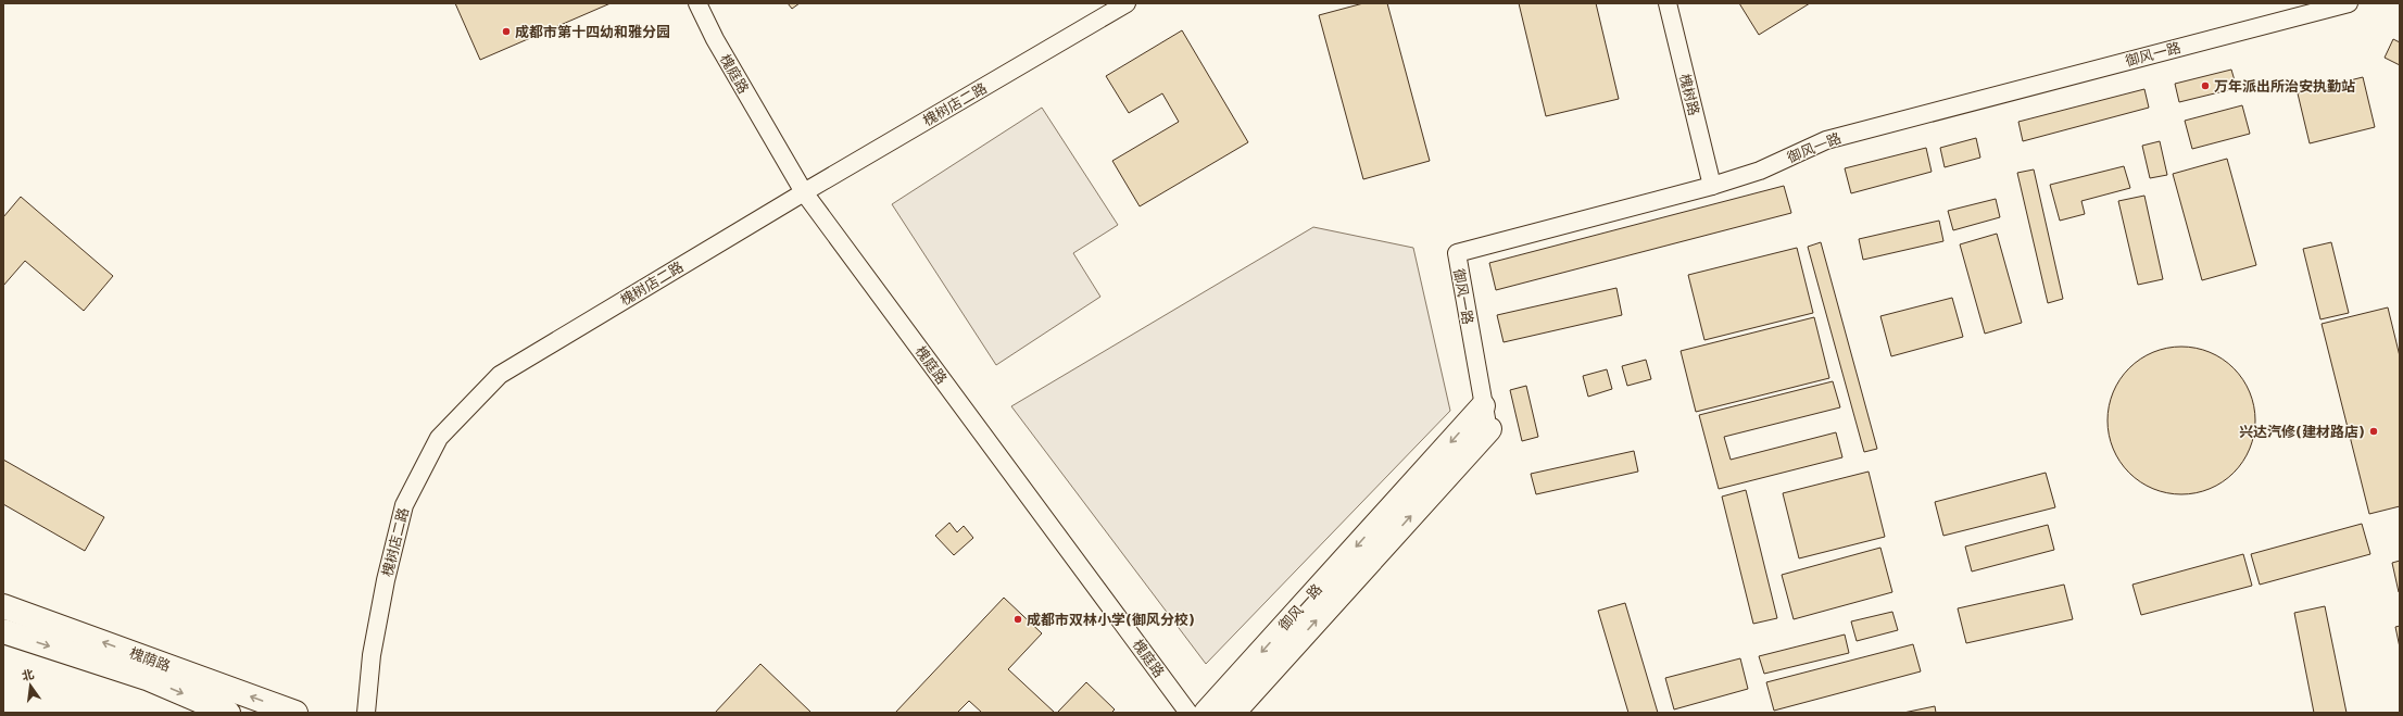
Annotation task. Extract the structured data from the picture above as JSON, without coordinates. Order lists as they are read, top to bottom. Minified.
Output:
{"streets":{"main road":["御风一路","槐荫路"],"street":["槐庭路","槐树路","槐树店二路"]},"crossings":[["御风一路","槐树路"],["槐庭路","槐树店二路"]],"places":["成都市第十四幼和雅分园","万年派出所治安执勤站","兴达汽修(建材路店)","成都市双林小学(御风分校)"],"north":"top"}
